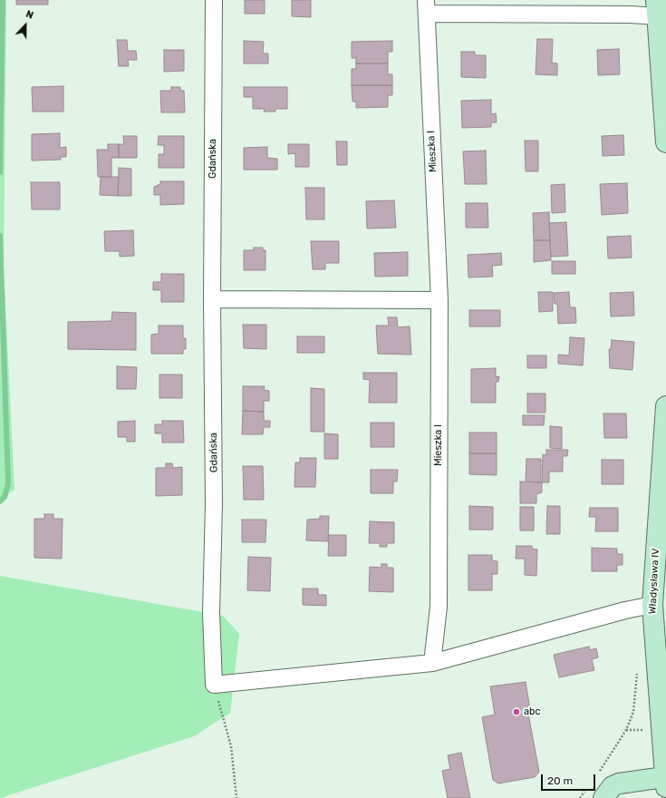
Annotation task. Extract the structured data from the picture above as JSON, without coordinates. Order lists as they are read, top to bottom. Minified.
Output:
{"streets":{"street":["Mieszka I","Gdańska","Władysława IV"]},"places":["abc"],"scale_bar":"20 m","north":"top"}
